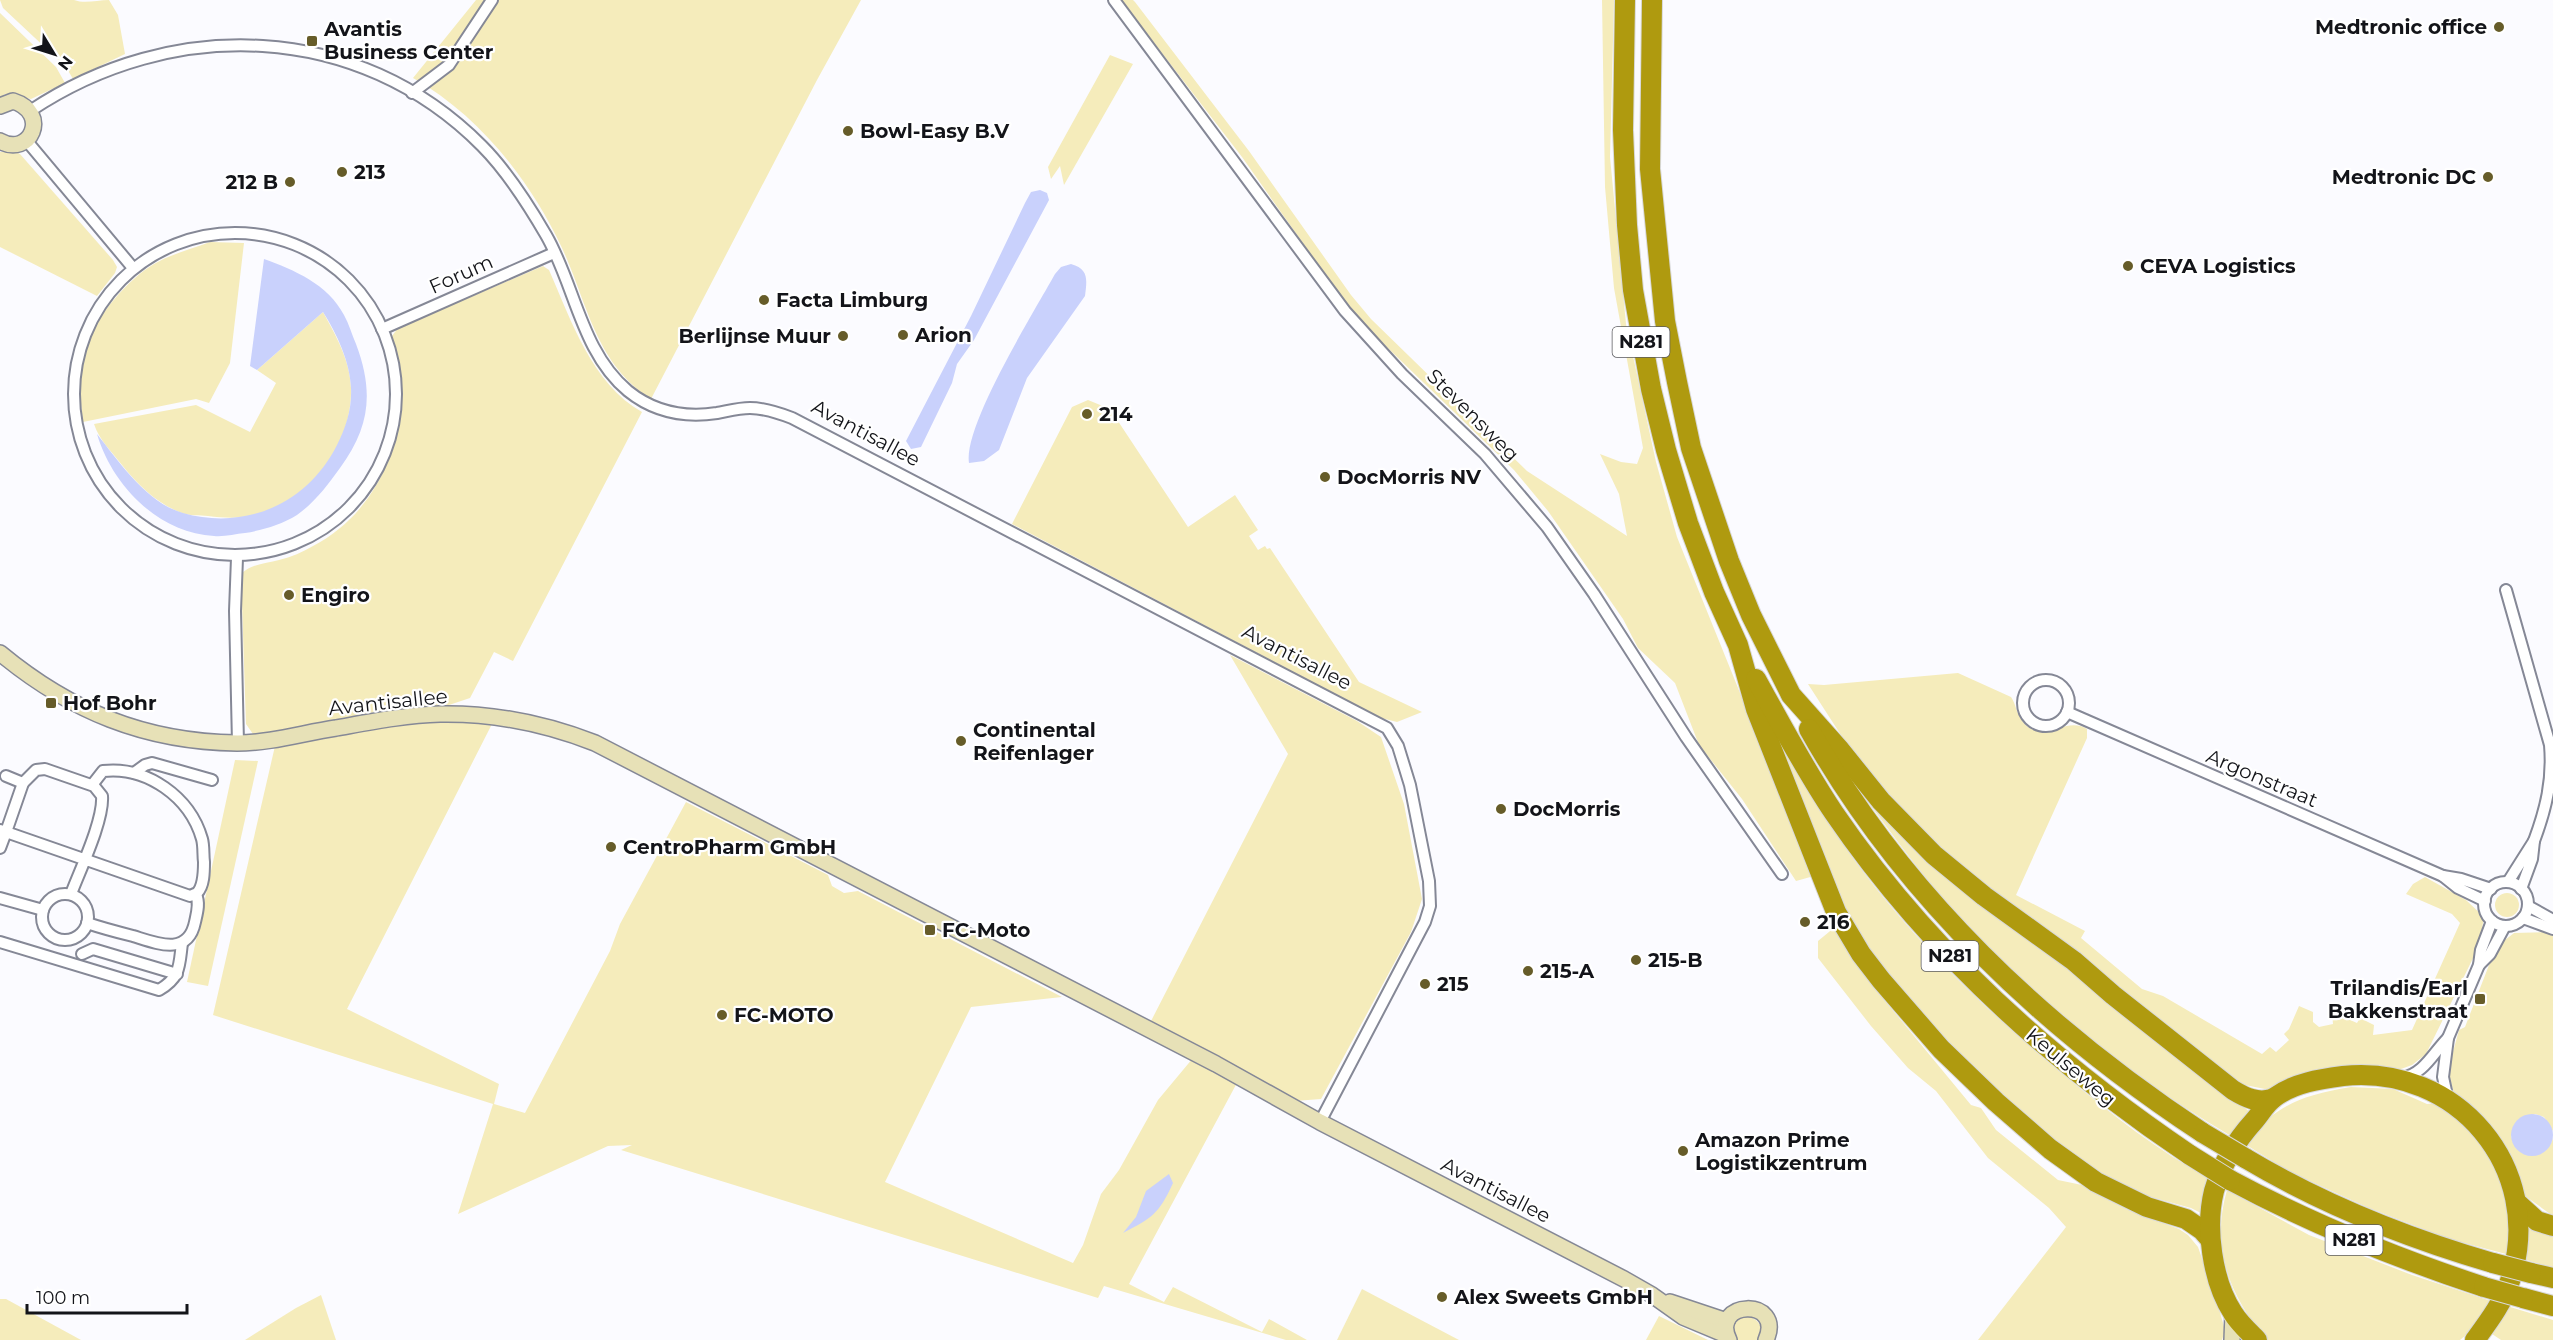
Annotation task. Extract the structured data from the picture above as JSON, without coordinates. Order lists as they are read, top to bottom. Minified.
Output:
{"streets":{"highway":["N281","Keulseweg"],"street":["Forum","Stevensweg","Avantisallee","Argonstraat"]},"crossings":[["Forum","Avantisallee"],["N281","Keulseweg"]],"places":{"other":["Medtronic office","Bowl-Easy B.V","213","Medtronic DC","212 B","CEVA Logistics","Facta Limburg","Arion","Berlijnse Muur","214","DocMorris NV","Engiro","Continental Reifenlager","DocMorris","CentroPharm GmbH","216","215-B","215-A","215","FC-MOTO","Amazon Prime Logistikzentrum","Alex Sweets GmbH"],"transit":["Avantis Business Center","Hof Bohr","FC-Moto","Trilandis/Earl Bakkenstraat"]},"scale_bar":"100 m","north":"bottom right"}
